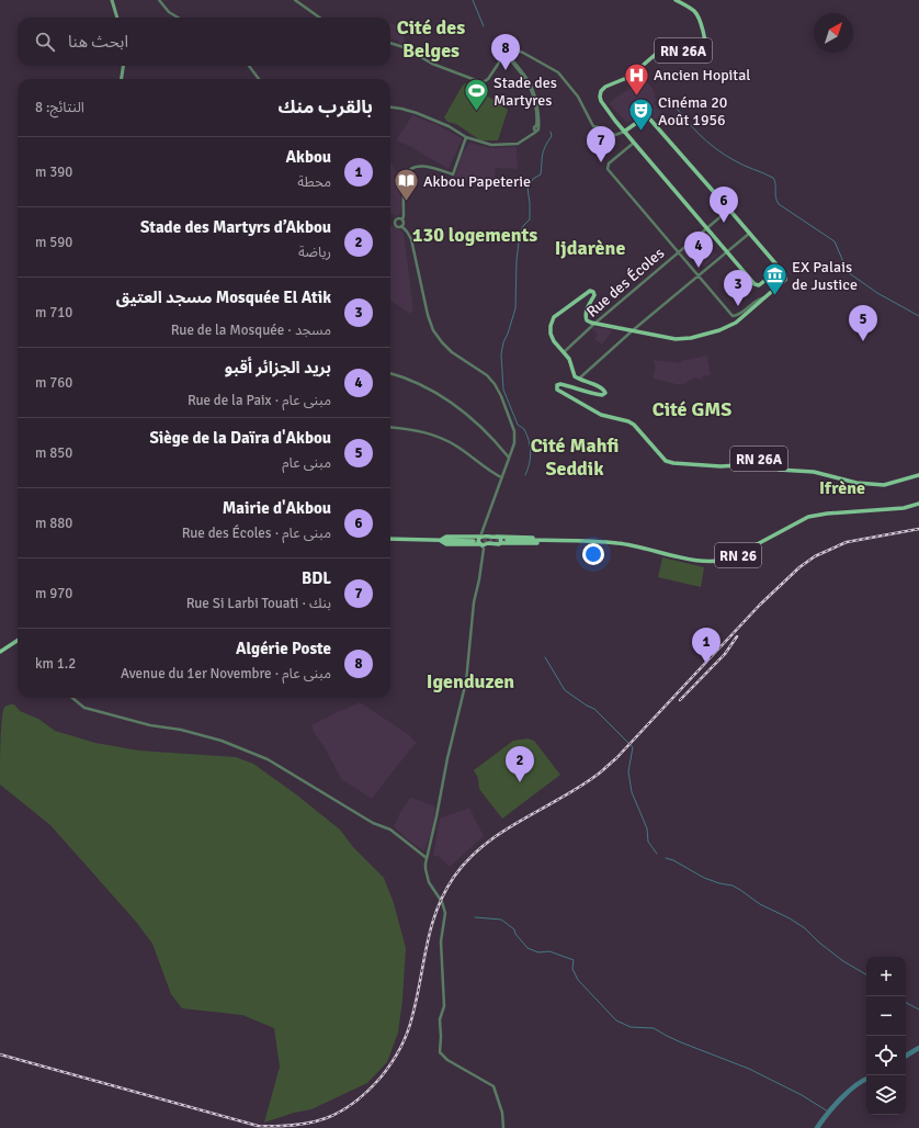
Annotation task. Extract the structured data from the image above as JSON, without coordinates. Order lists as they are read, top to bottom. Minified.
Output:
{"streets":{"main road":["RN 26A","RN 26"],"street":["Rue des Écoles"]},"crossings":[["RN 26A","Rue des Écoles"]],"districts":["Cité des Belges","130 logements","Ijdarène","Cité GMS","Cité Mahfi Seddik","Ifrène","Igenduzen"],"places":{"hospital":["Ancien Hopital"],"sports":["Stade des Martyres"],"theatre":["Cinéma 20 Août 1956"],"library":["Akbou Papeterie"],"museum":["EX Palais de Justice"]},"north":"top right","page":{"search":"ابحث هنا","pins":["8","7","6","4","3","5","1","2"],"heading":["بالقرب منك","النتائج: 8"],"list":[{"mark":"1","name":"Akbou","note":"محطة","value":"390 m"},{"mark":"2","name":"Stade des Martyrs d’Akbou","note":"رياضة","value":"590 m"},{"mark":"3","name":"Mosquée El Atik مسجد العتيق","note":"مسجد · Rue de la Mosquée","value":"710 m"},{"mark":"4","name":"بريد الجزائر أقبو","note":"مبنى عام · Rue de la Paix","value":"760 m"},{"mark":"5","name":"Siège de la Daïra d'Akbou","note":"مبنى عام","value":"850 m"},{"mark":"6","name":"Mairie d'Akbou","note":"مبنى عام · Rue des Écoles","value":"880 m"},{"mark":"7","name":"BDL","note":"بنك · Rue Si Larbi Touati","value":"970 m"},{"mark":"8","name":"Algérie Poste","note":"مبنى عام · Avenue du 1er Novembre","value":"1.2 km"}],"map_buttons":["+","−"]}}
